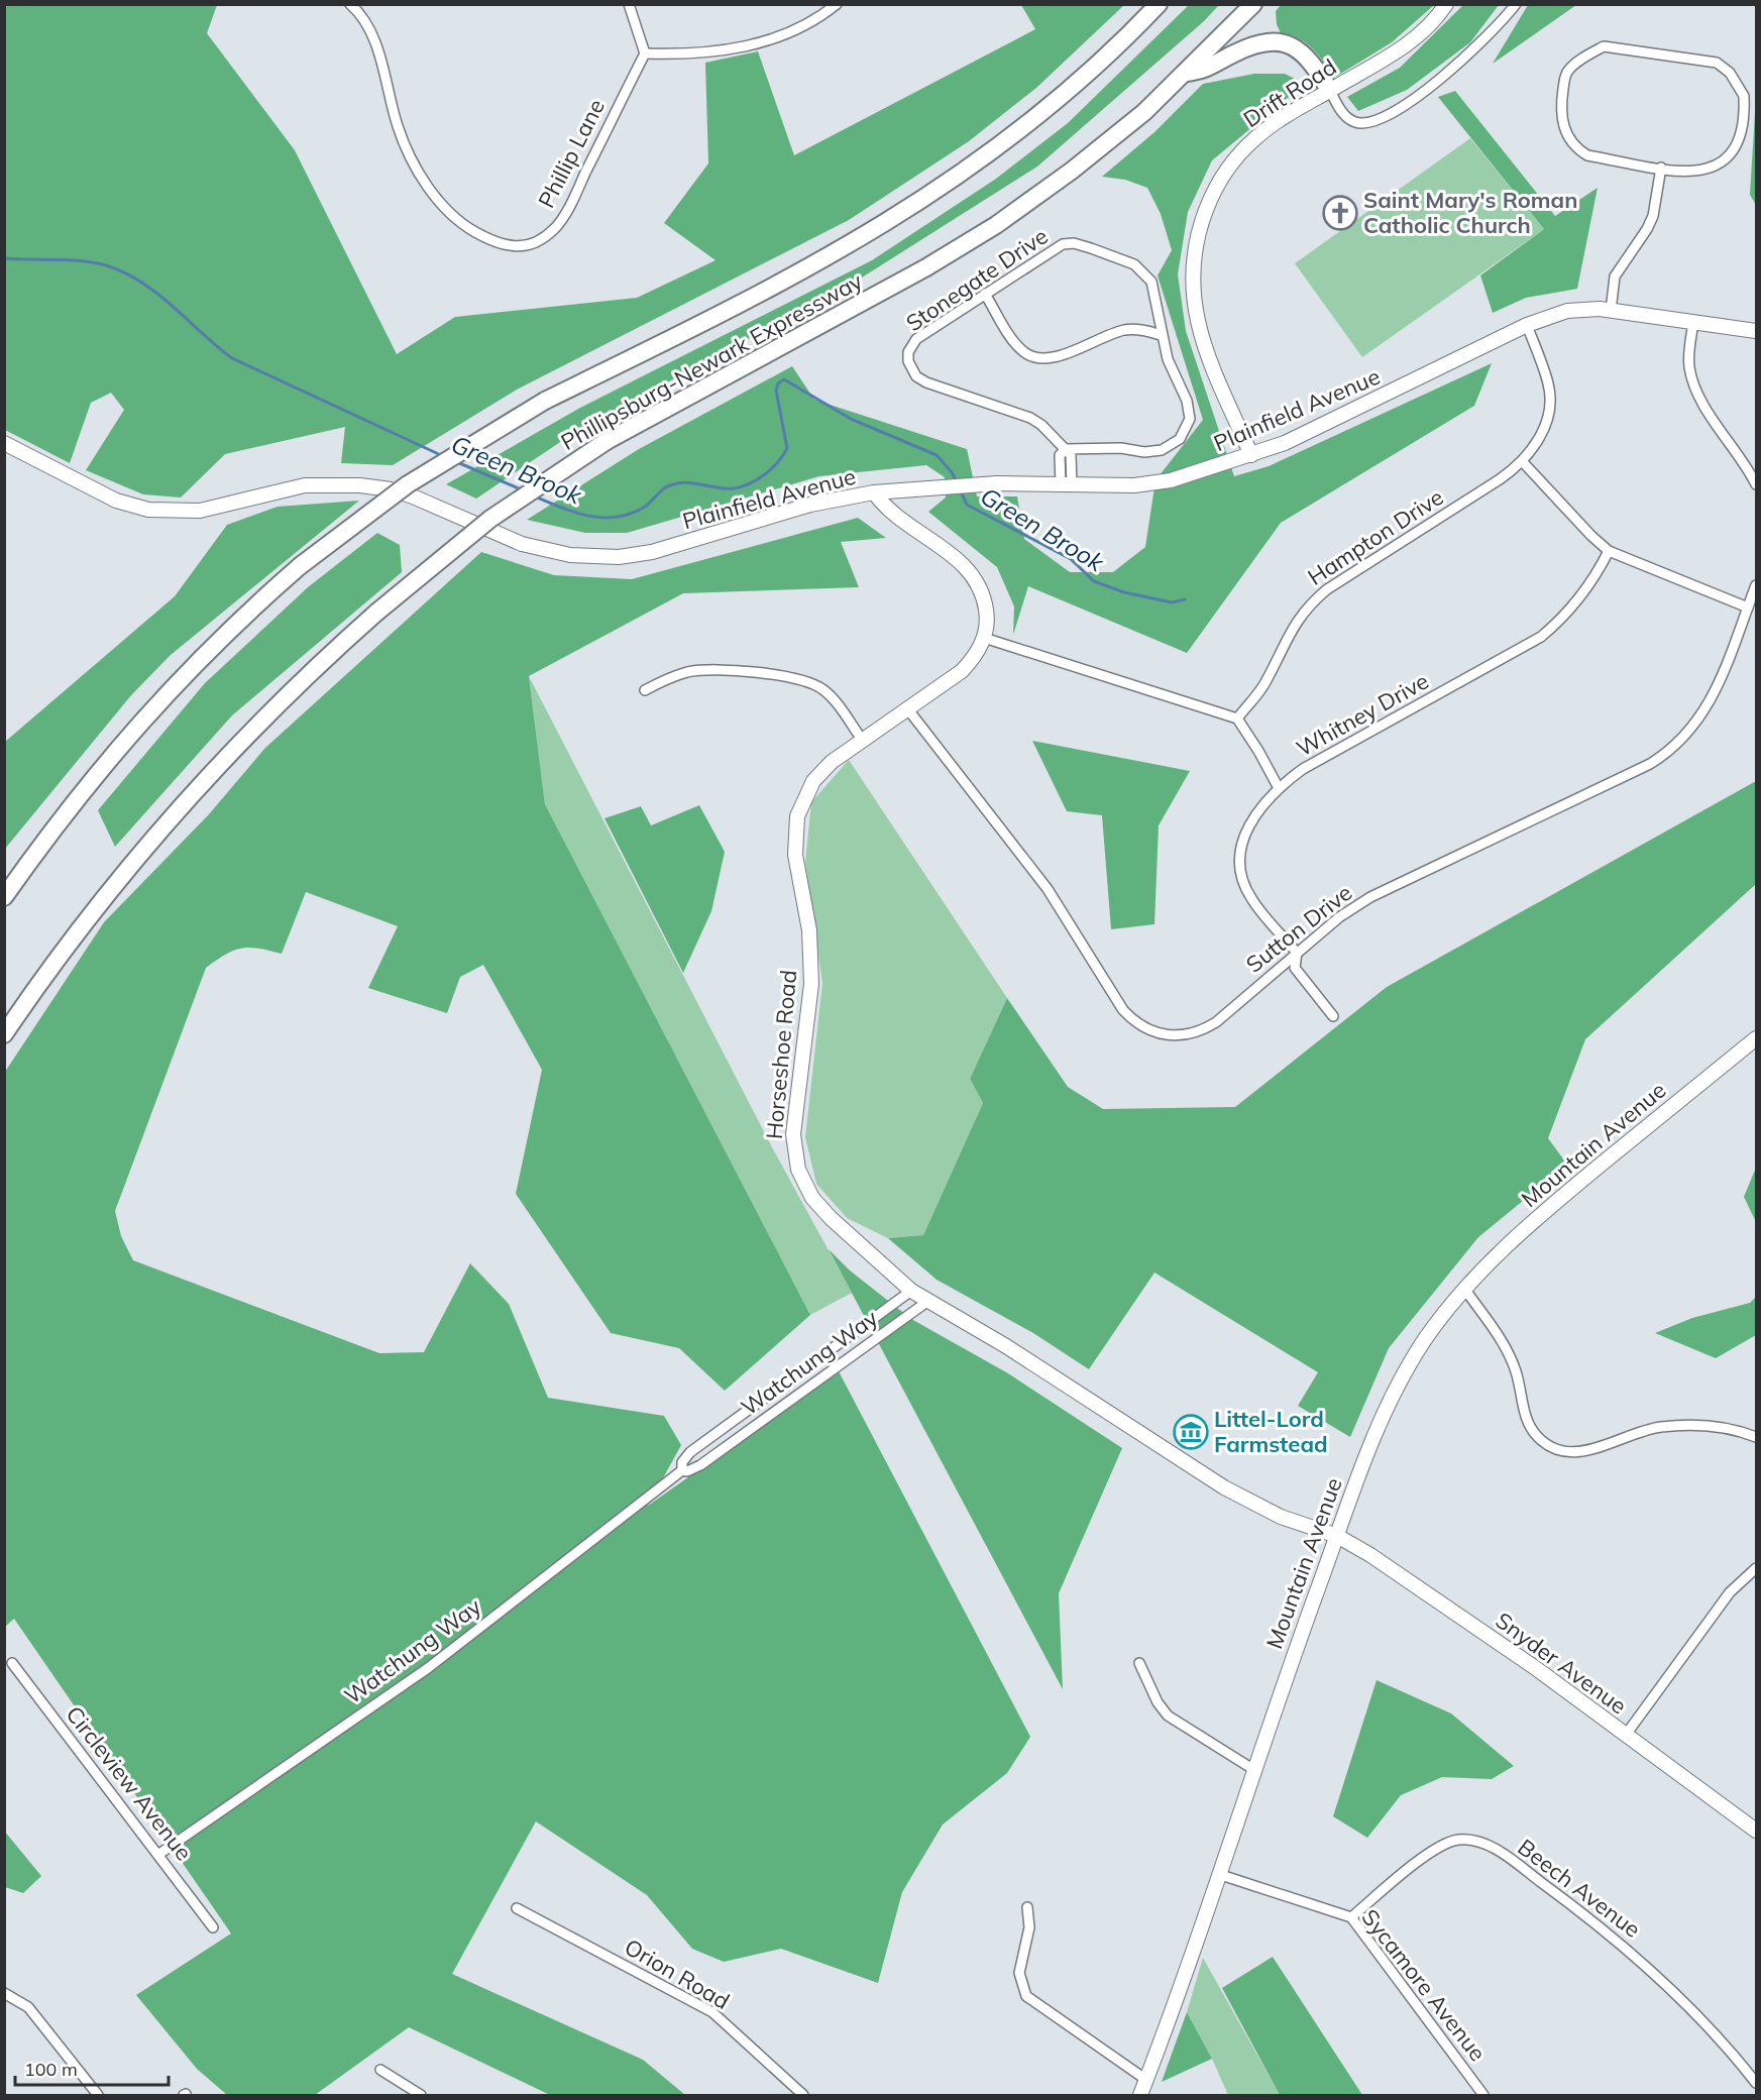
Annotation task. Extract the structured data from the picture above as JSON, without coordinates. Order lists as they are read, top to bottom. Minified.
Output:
{"streets":{"highway":["Phillipsburg-Newark Expressway"],"main road":["Drift Road","Plainfield Avenue","Horseshoe Road","Mountain Avenue","Snyder Avenue"],"street":["Phillip Lane","Stonegate Drive","Hampton Drive","Whitney Drive","Sutton Drive","Watchung Way","Circleview Avenue","Beech Avenue","Orion Road","Sycamore Avenue"]},"crossings":[["Drift Road","Plainfield Avenue"],["Plainfield Avenue","Hampton Drive"],["Plainfield Avenue","Horseshoe Road"],["Whitney Drive","Sutton Drive"],["Sutton Drive","Horseshoe Road"],["Horseshoe Road","Mountain Avenue"],["Horseshoe Road","Watchung Way"],["Horseshoe Road","Snyder Avenue"],["Mountain Avenue","Snyder Avenue"],["Mountain Avenue","Sycamore Avenue"],["Watchung Way","Circleview Avenue"],["Beech Avenue","Sycamore Avenue"]],"water":["Green Brook"],"places":{"church":["Saint Mary's Roman Catholic Church"],"museum":["Littel-Lord Farmstead"]},"scale_bar":"100 m"}
